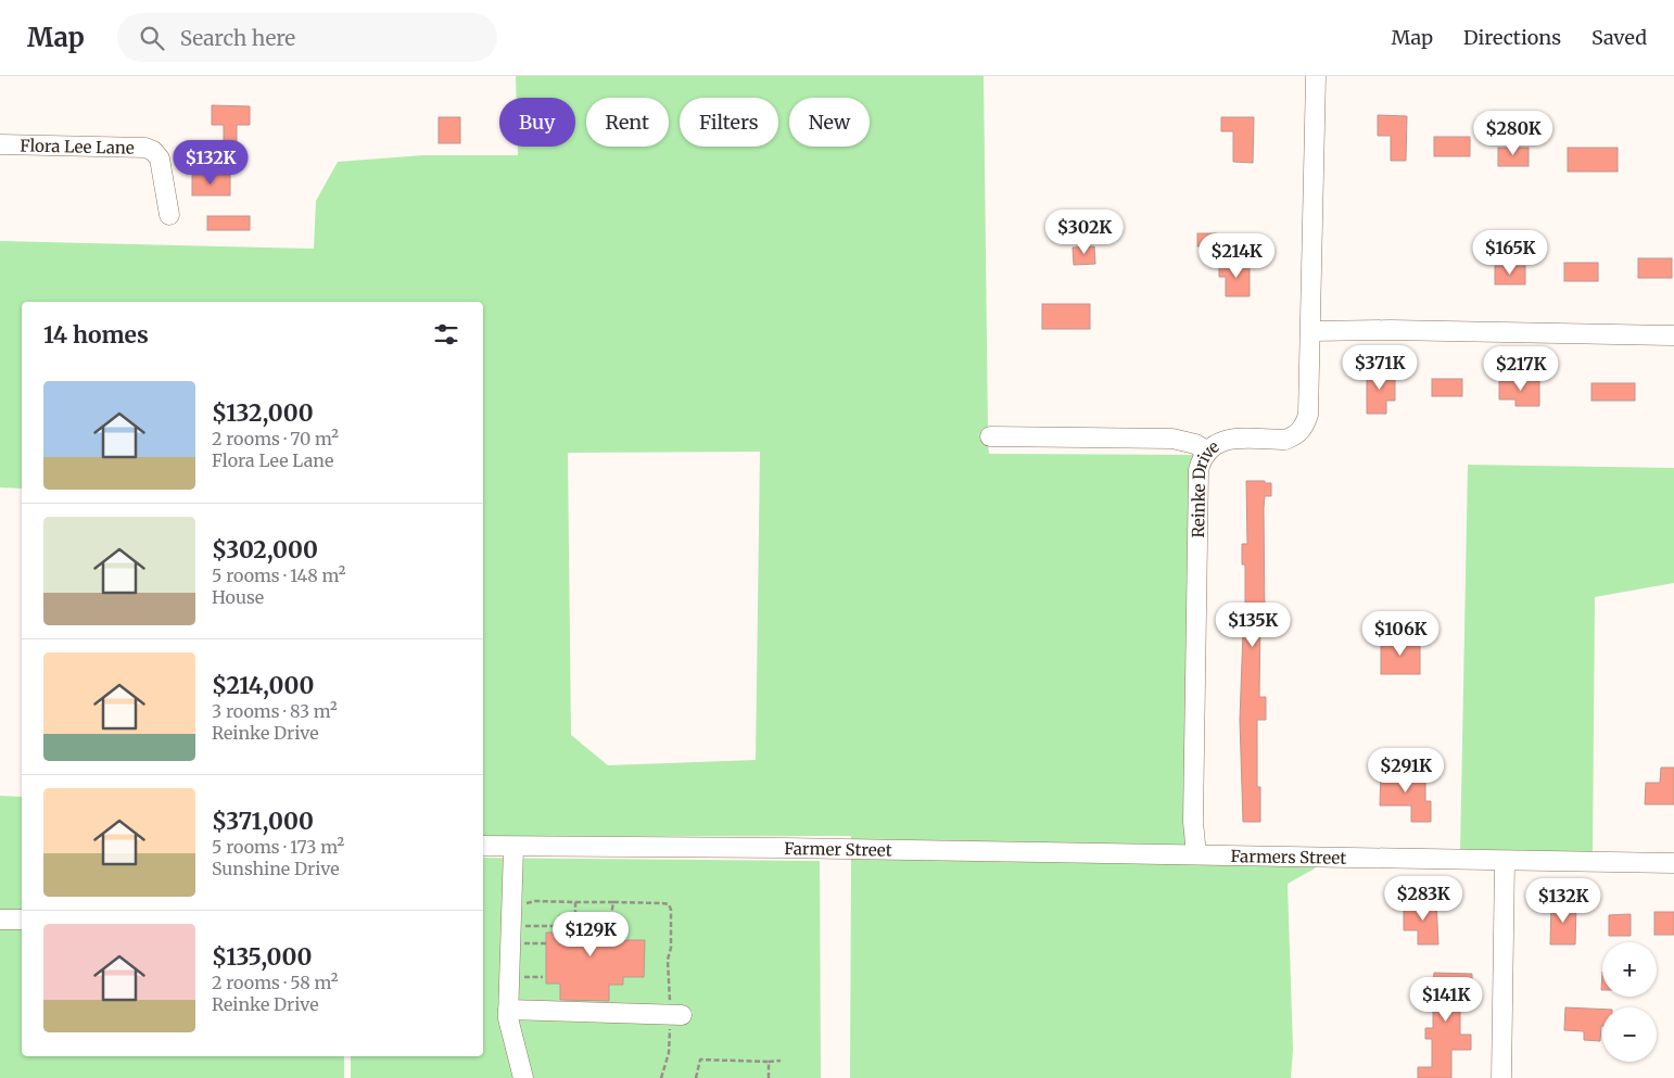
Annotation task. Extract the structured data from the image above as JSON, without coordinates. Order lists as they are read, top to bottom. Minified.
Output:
{"streets":{"street":["Flora Lee Lane","Reinke Drive","Farmer Street","Farmers Street"]},"crossings":[["Reinke Drive","Farmer Street"],["Reinke Drive","Farmers Street"],["Farmer Street","Farmers Street"]],"page":{"header":"Map","search":"Search here","nav":["Map","Directions","Saved"],"chip":["Buy","Rent","Filters","New"],"price":["$280K","$132K","$302K","$165K","$214K","$371K","$217K","$135K","$106K","$291K","$283K","$132K","$129K","$141K"],"heading":"14 homes","list":[{"name":"$132,000","note":"2 rooms · 70 m² · Flora Lee Lane"},{"name":"$302,000","note":"5 rooms · 148 m² · House"},{"name":"$214,000","note":"3 rooms · 83 m² · Reinke Drive"},{"name":"$371,000","note":"5 rooms · 173 m² · Sunshine Drive"},{"name":"$135,000","note":"2 rooms · 58 m² · Reinke Drive"}],"map_buttons":["+","−"]}}
